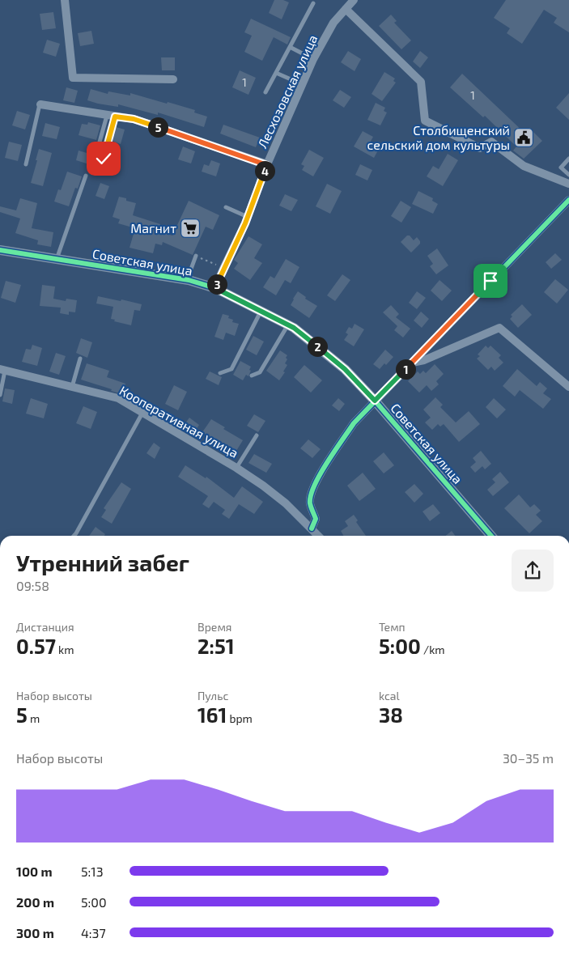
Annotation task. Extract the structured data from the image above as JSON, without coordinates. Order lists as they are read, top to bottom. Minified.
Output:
{"streets":{"street":["Лесхозовская улица","Советская улица","Кооперативная улица"]},"crossings":[["Лесхозовская улица","Советская улица"]],"places":{"public building":["Столбищенский сельский дом культуры"],"supermarket":["Магнит"]},"house_numbers":["1","1"],"page":{"pins":["5","4","3","2","1"],"heading":["Утренний забег","09:58"],"stats":[["Дистанция","0.57 km"],["Время","2:51"],["Темп","5:00 /km"],["Набор высоты","5 m"],["Пульс","161 bpm"],["kcal","38"]],"chart":["Набор высоты","30–35 m"],"list":[{"name":"100 m","note":"5:13"},{"name":"200 m","note":"5:00"},{"name":"300 m","note":"4:37"}]}}
